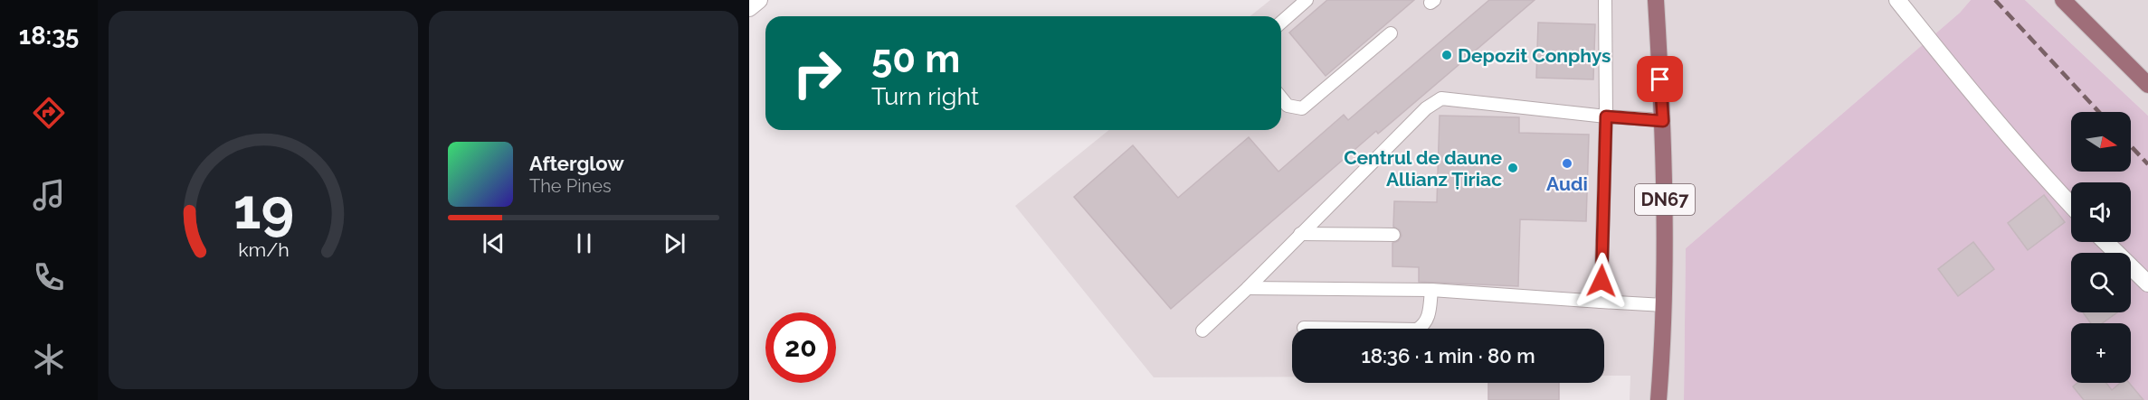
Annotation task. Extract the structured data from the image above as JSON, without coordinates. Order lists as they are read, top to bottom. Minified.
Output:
{"streets":{"main road":["DN67"]},"places":["Depozit Conphys","Audi","Centrul de daune Allianz Țiriac"],"north":"right","page":{"tabs":"18:35","turn":["50 m","Turn right"],"map_buttons":"+","song":["Afterglow","The Pines"],"limit":"20","trip":"18:36 · 1 min · 80 m","gauge":["19","km/h"]}}
